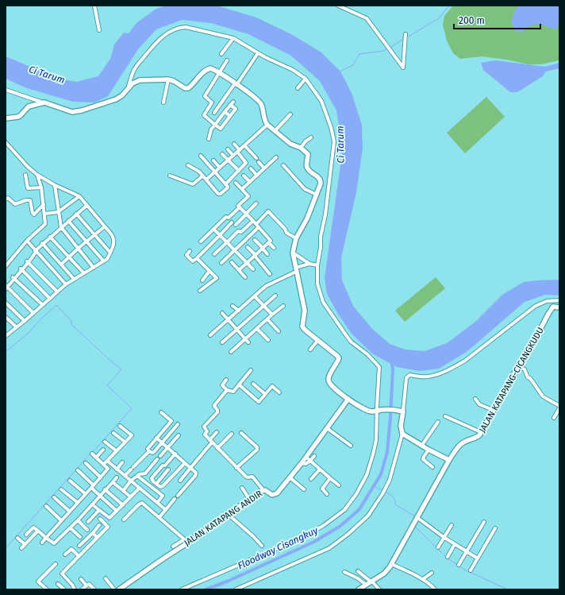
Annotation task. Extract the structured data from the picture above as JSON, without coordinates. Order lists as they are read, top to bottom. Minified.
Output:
{"streets":{"street":["JALAN KATAPANG-CICANGKUDU","JALAN KATAPANG ANDIR"]},"water":["Ci Tarum","Floodway Cisangkuy"],"scale_bar":"200 m"}
